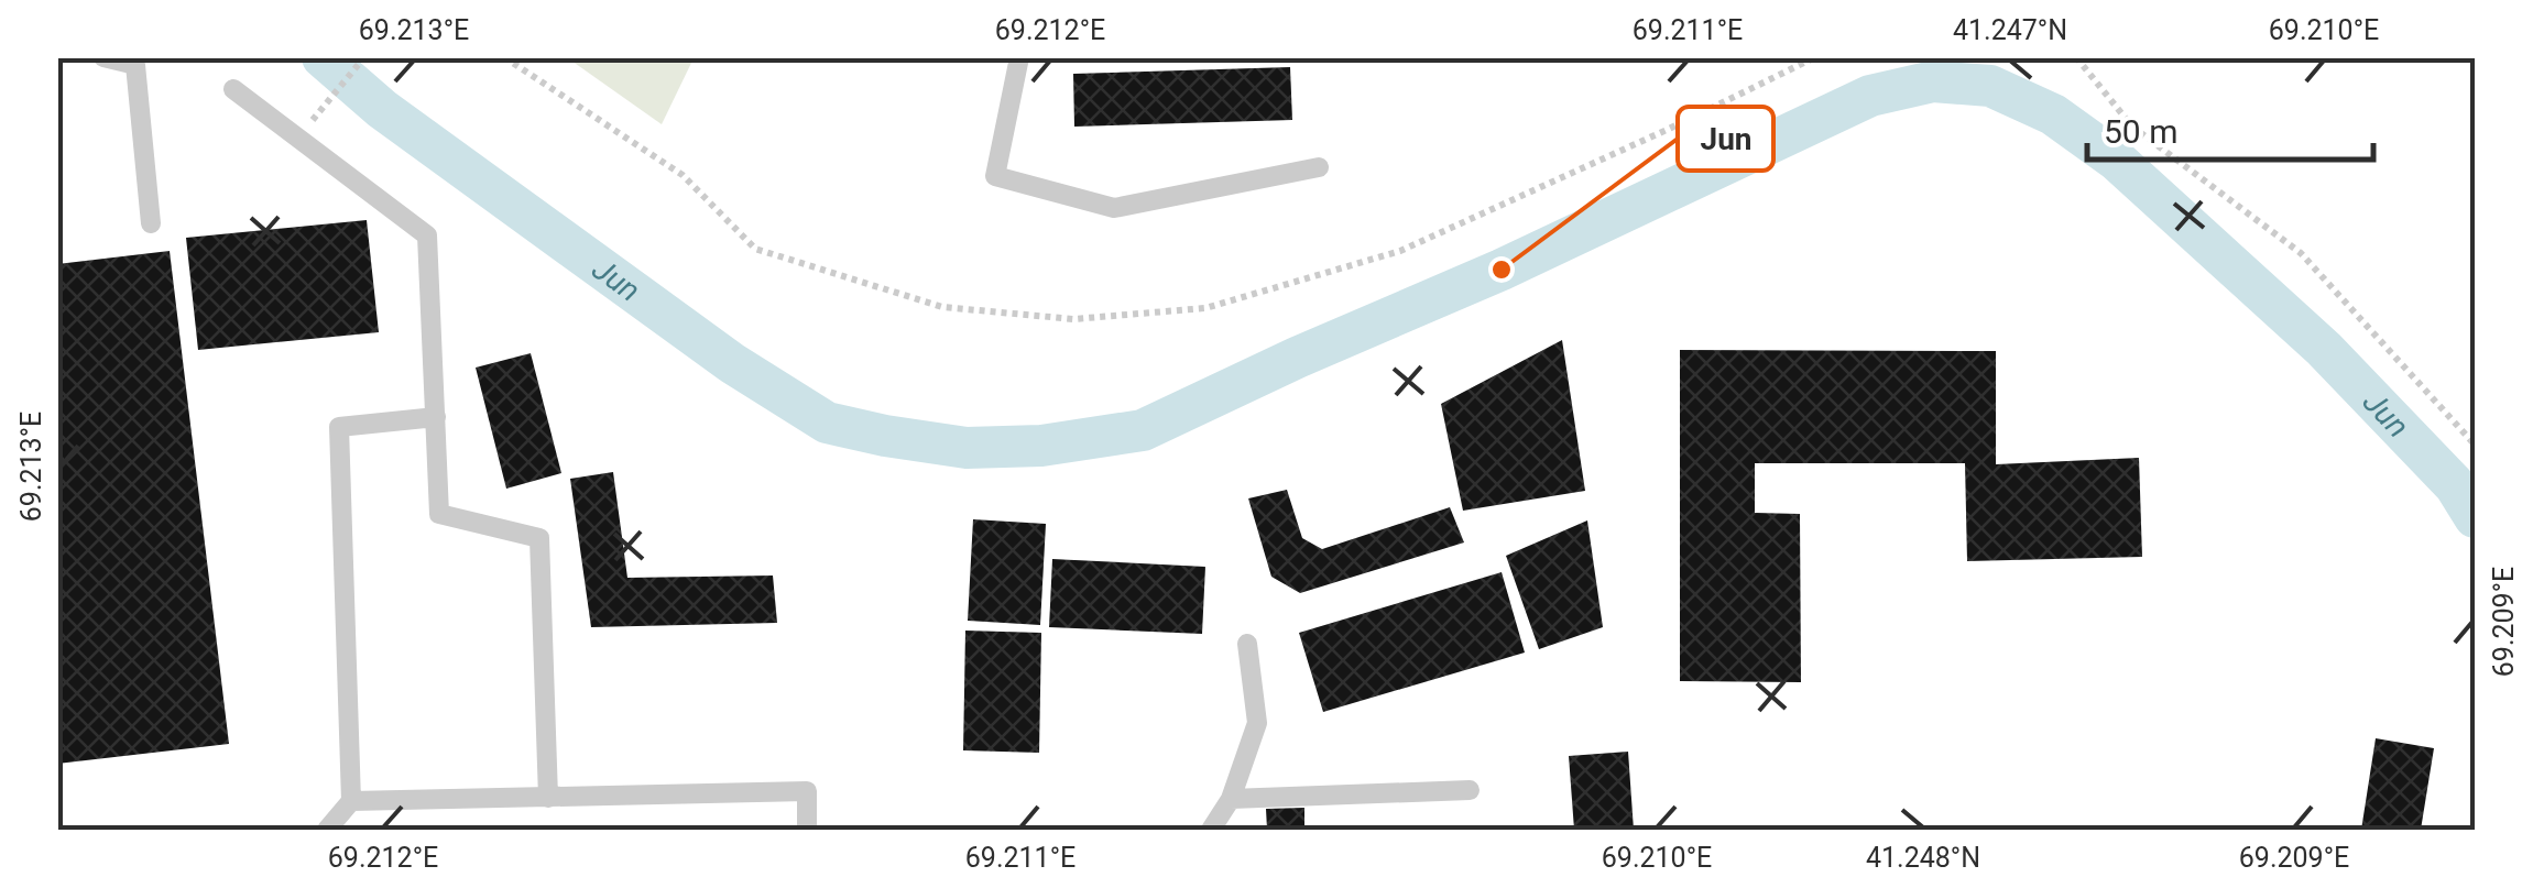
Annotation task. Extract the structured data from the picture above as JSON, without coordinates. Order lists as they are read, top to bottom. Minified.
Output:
{"water":["Jun"],"places":["Jun"],"scale_bar":"50 m","coordinates":["69.213°E","69.212°E","69.211°E","41.247°N","69.210°E","69.209°E","41.248°N"]}
